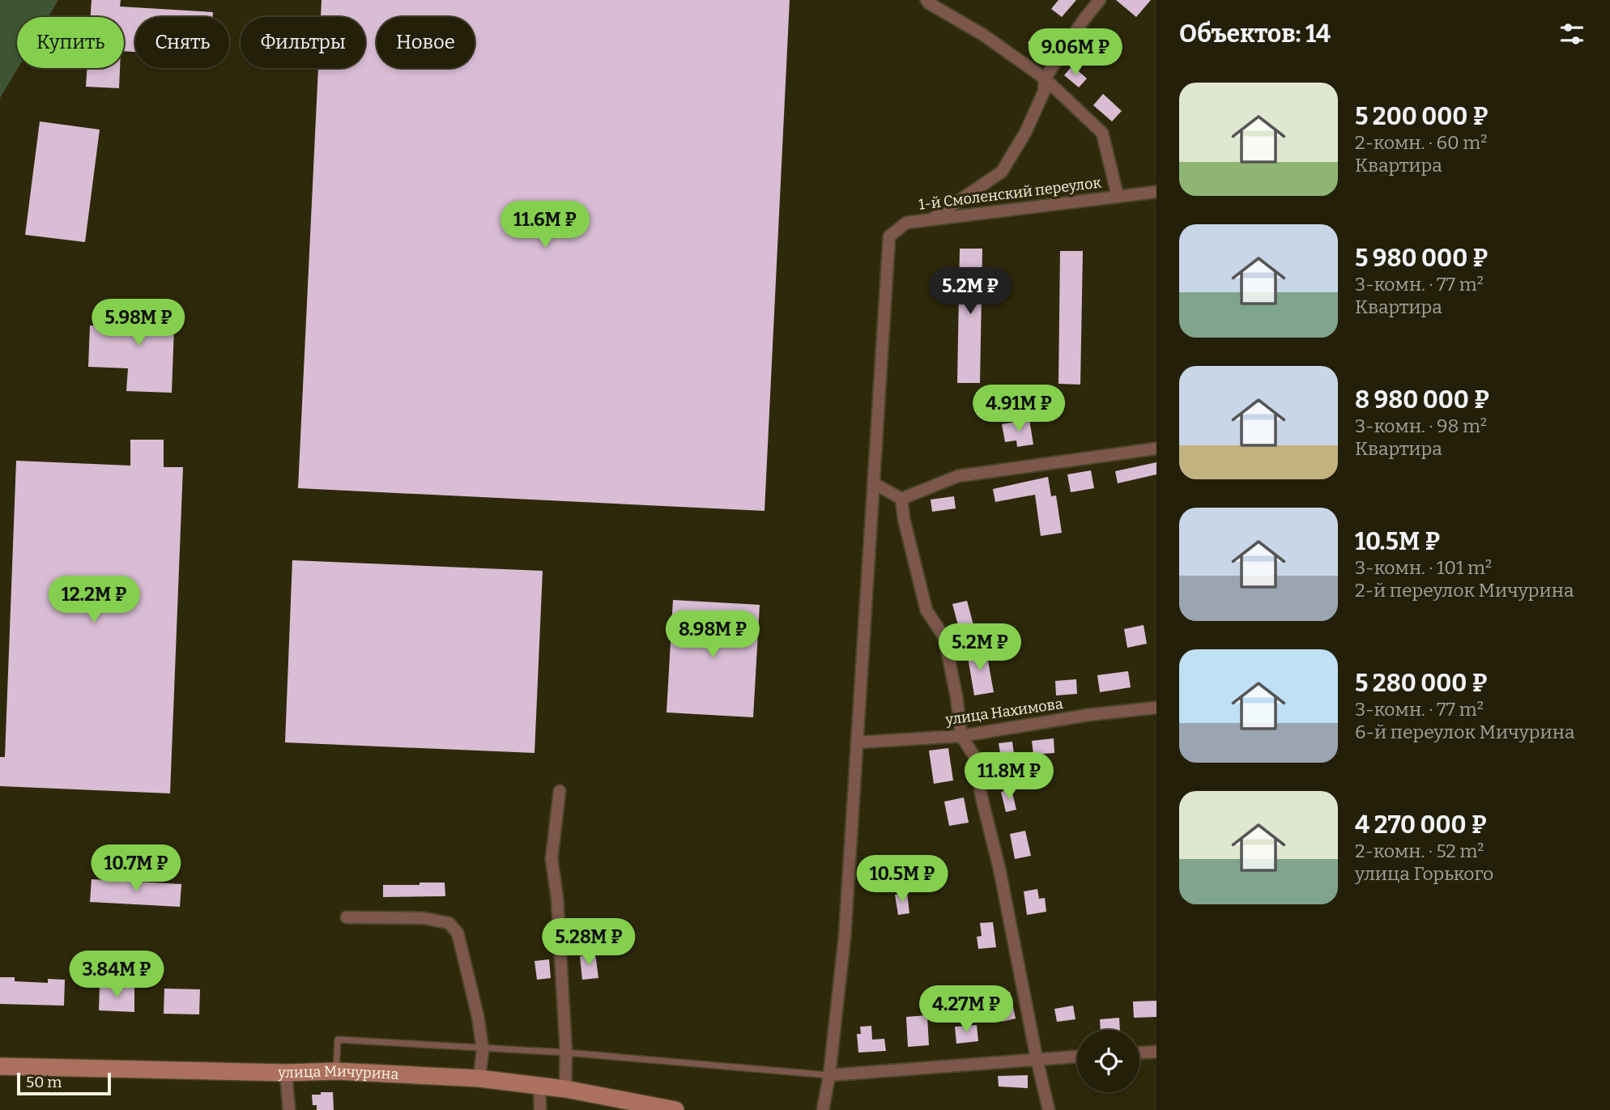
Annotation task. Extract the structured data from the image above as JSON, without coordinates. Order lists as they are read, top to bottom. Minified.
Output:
{"streets":{"main road":["улица Мичурина"],"street":["1-й Смоленский переулок","улица Нахимова"]},"scale_bar":"50 m","page":{"heading":"Объектов: 14","chip":["Купить","Снять","Фильтры","Новое"],"price":["9.06M ₽","11.6M ₽","5.2M ₽","5.98M ₽","4.91M ₽","12.2M ₽","8.98M ₽","5.2M ₽","11.8M ₽","10.7M ₽","10.5M ₽","5.28M ₽","3.84M ₽","4.27M ₽"],"list":[{"name":"5 200 000 ₽","note":"2-комн. · 60 m² · Квартира"},{"name":"5 980 000 ₽","note":"3-комн. · 77 m² · Квартира"},{"name":"8 980 000 ₽","note":"3-комн. · 98 m² · Квартира"},{"name":"10.5M ₽","note":"3-комн. · 101 m² · 2-й переулок Мичурина"},{"name":"5 280 000 ₽","note":"3-комн. · 77 m² · 6-й переулок Мичурина"},{"name":"4 270 000 ₽","note":"2-комн. · 52 m² · улица Горького"}],"scale":"50 m"}}
